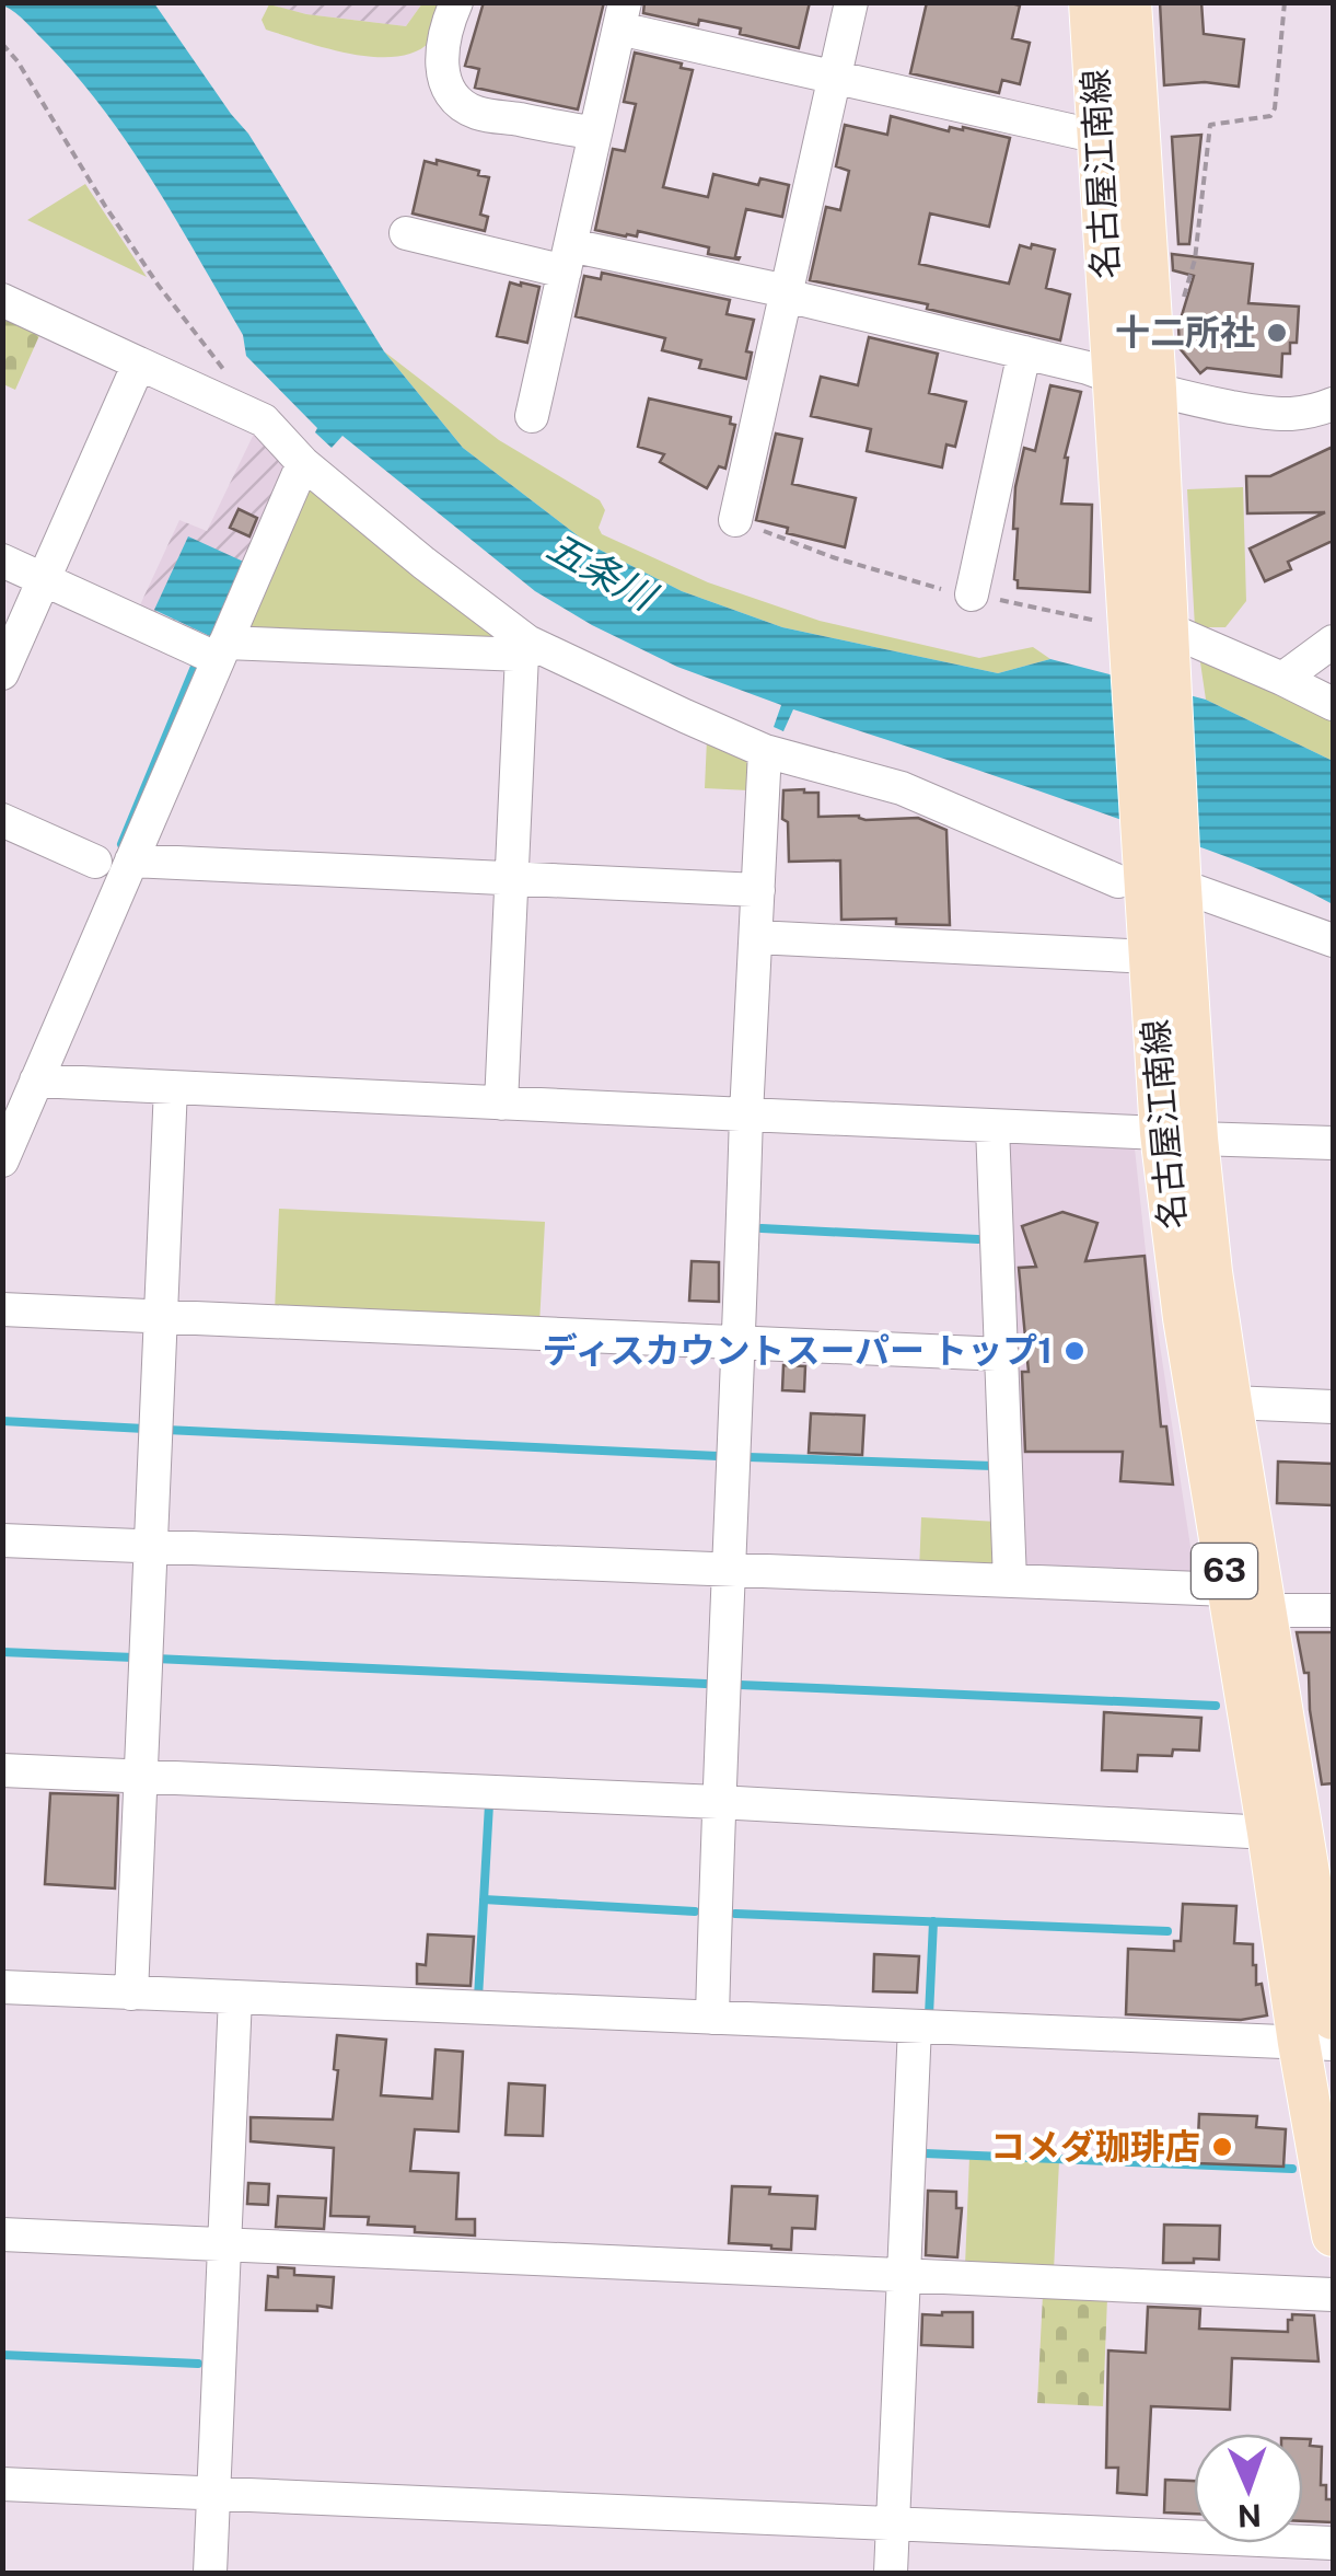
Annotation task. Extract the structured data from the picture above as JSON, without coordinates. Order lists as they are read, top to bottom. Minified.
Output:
{"streets":{"main road":["名古屋江南線","63"]},"water":["五条川"],"places":["十二所社","ディスカウントスーパー トップ1","コメダ珈琲店"],"north":"bottom"}
